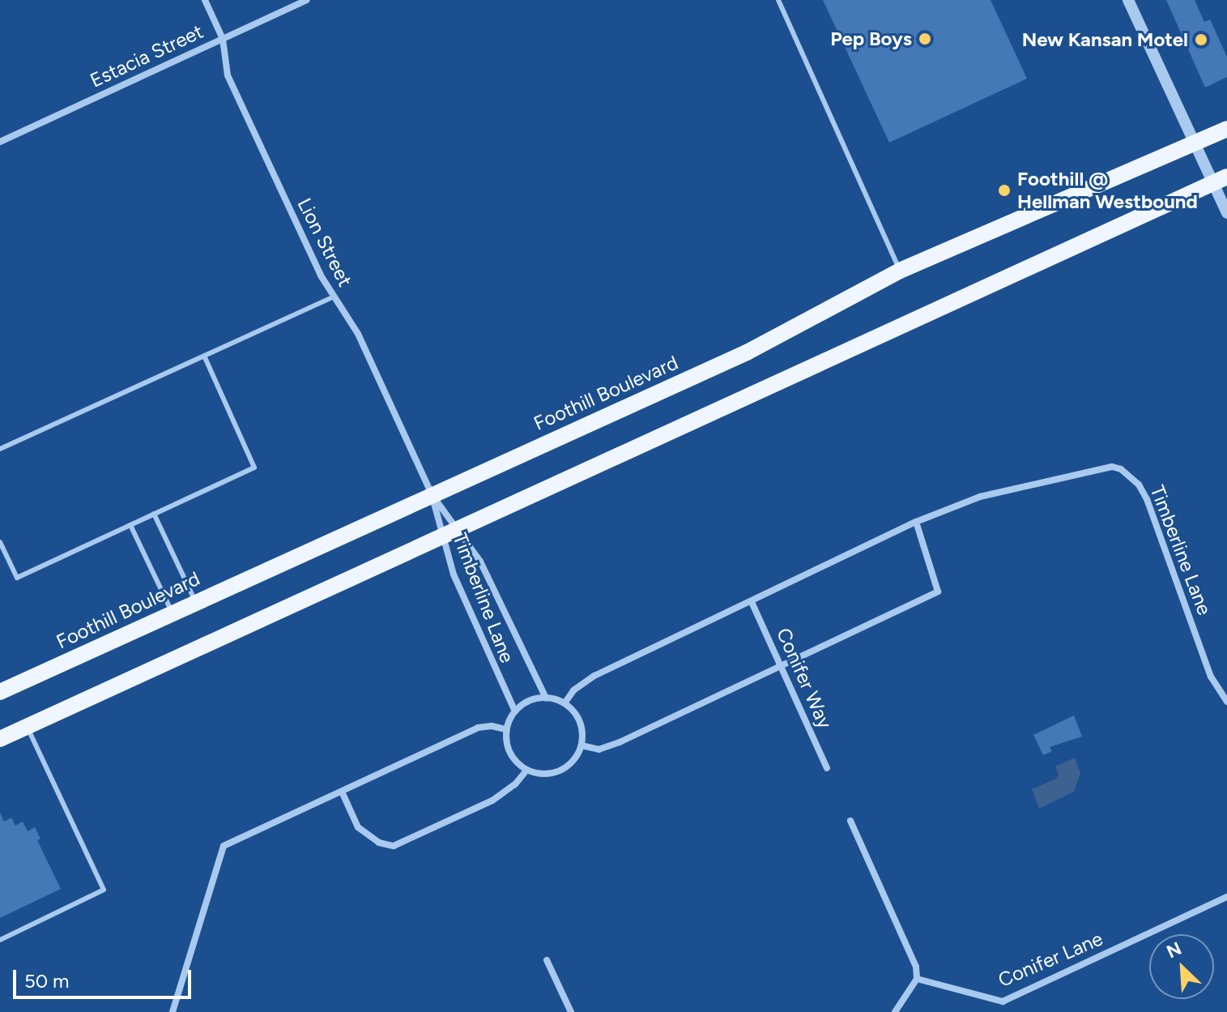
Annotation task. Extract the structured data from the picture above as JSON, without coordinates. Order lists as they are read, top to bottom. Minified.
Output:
{"streets":{"main road":["Foothill Boulevard"],"street":["Estacia Street","Lion Street","Timberline Lane","Conifer Way","Conifer Lane"]},"crossings":[["Estacia Street","Lion Street"],["Lion Street","Foothill Boulevard"],["Lion Street","Timberline Lane"],["Foothill Boulevard","Timberline Lane"],["Timberline Lane","Conifer Way"]],"places":["Pep Boys","New Kansan Motel","Foothill @ Hellman Westbound"],"scale_bar":"50 m","north":"top left"}
